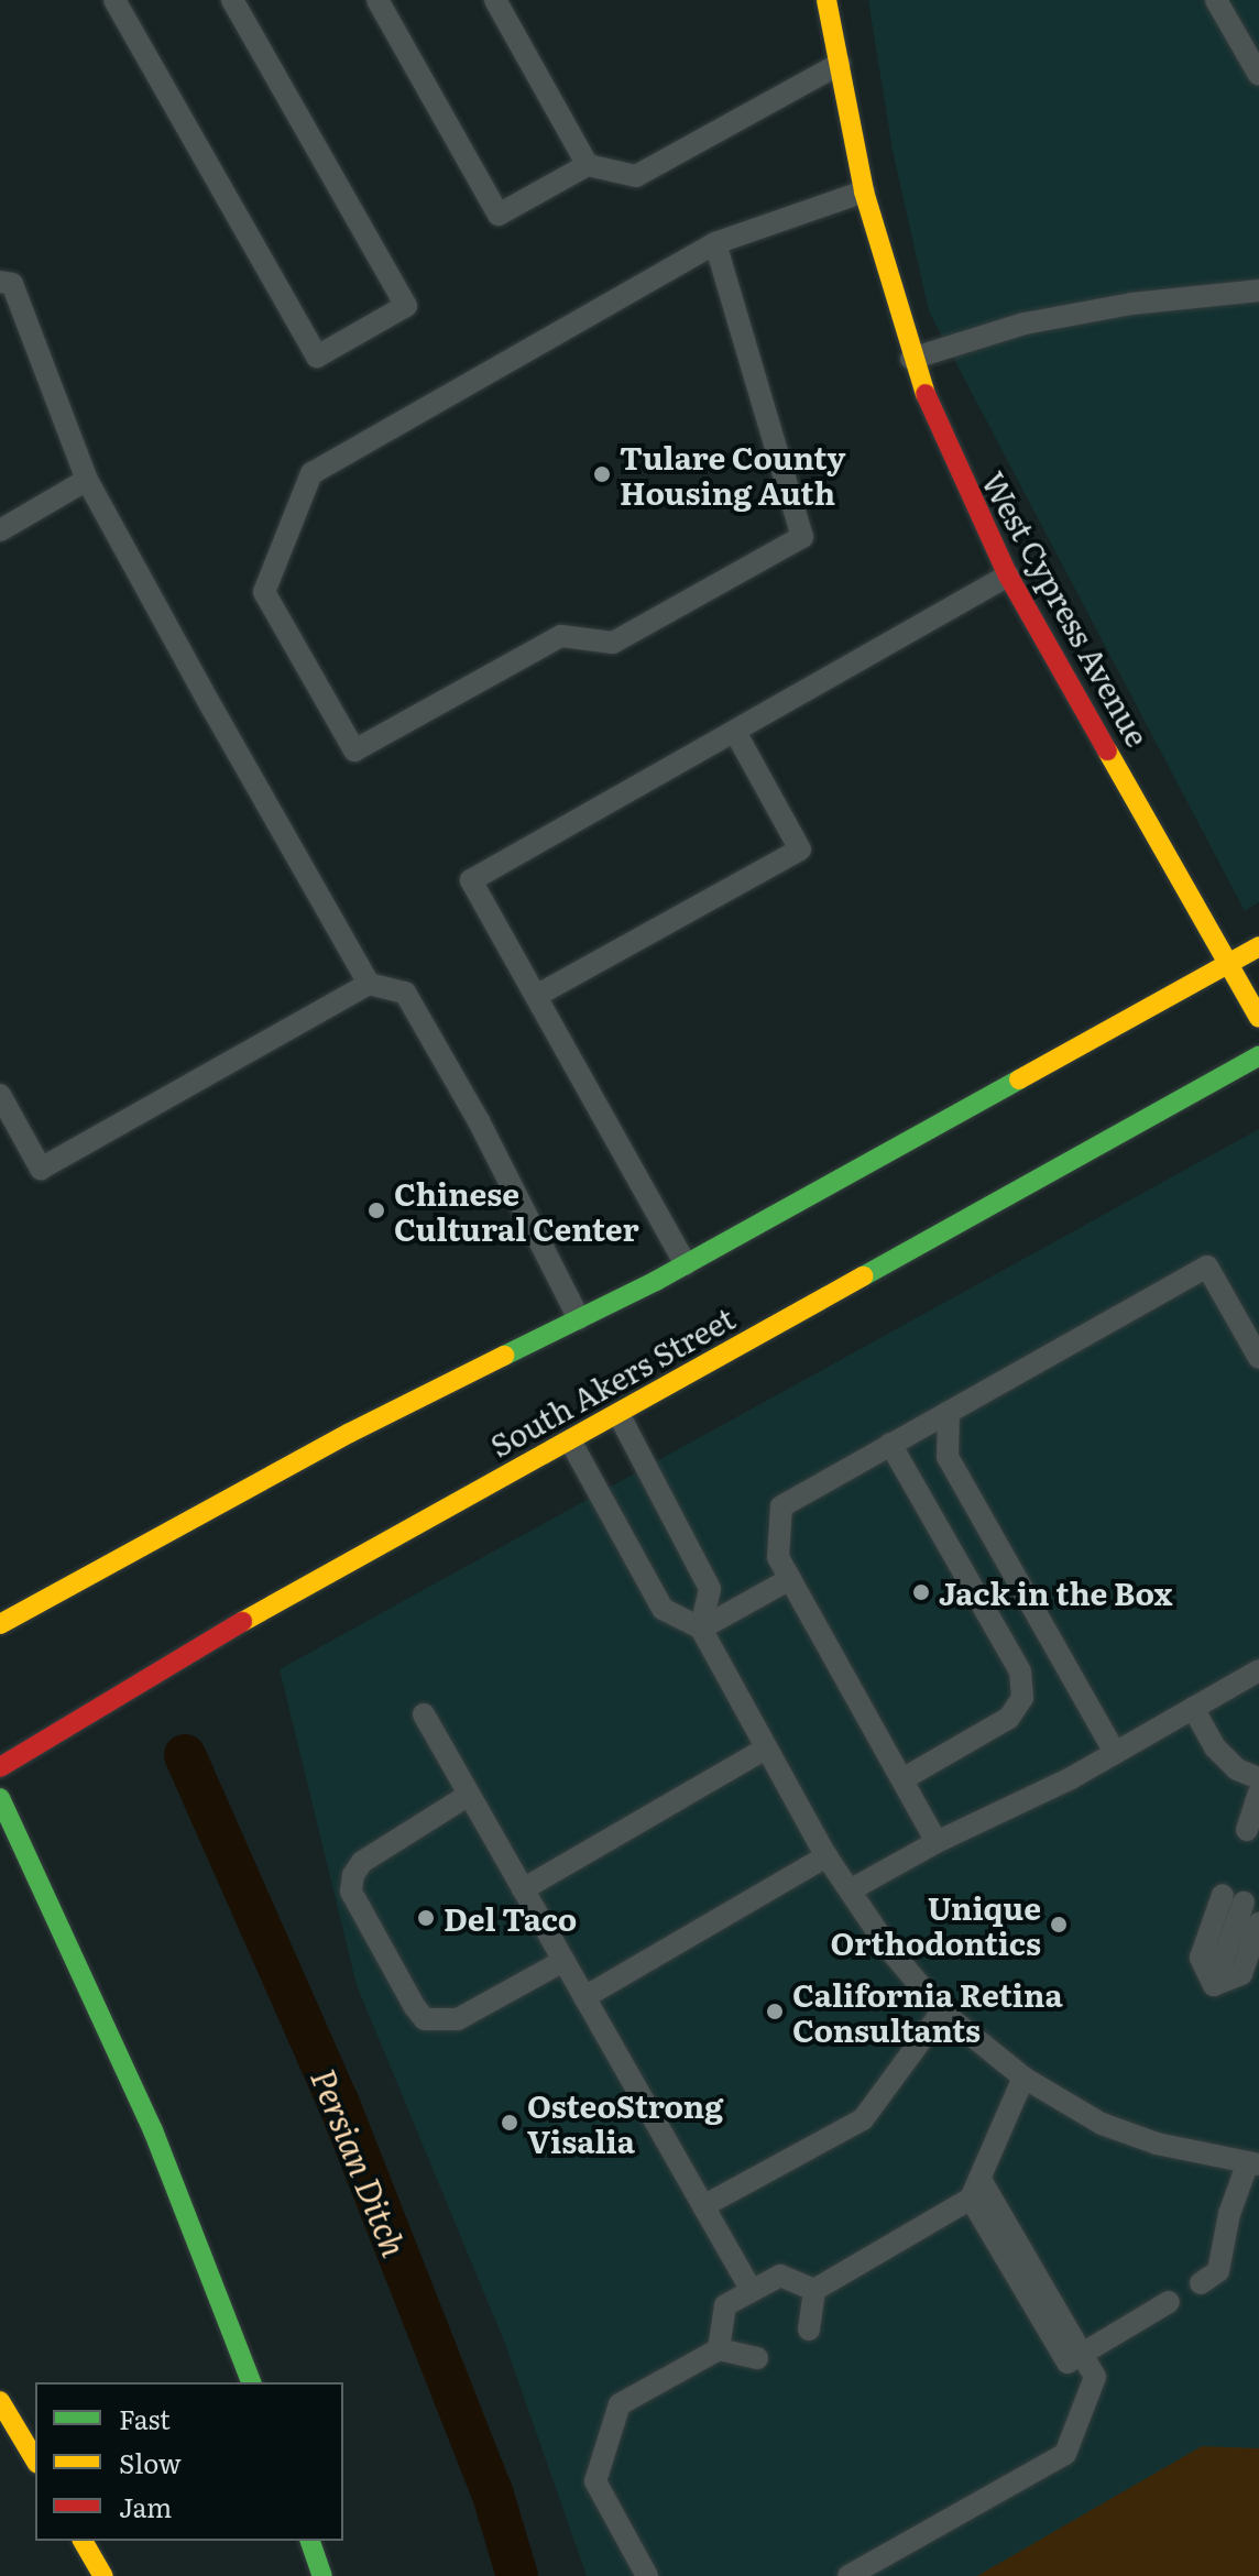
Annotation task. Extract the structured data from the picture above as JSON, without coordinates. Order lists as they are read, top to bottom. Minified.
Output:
{"streets":{"main road":["West Cypress Avenue","South Akers Street"]},"water":["Persian Ditch"],"places":["Tulare County Housing Auth","Chinese Cultural Center","Jack in the Box","Del Taco","Unique Orthodontics","California Retina Consultants","OsteoStrong Visalia"],"legend":["Fast","Slow","Jam"]}
